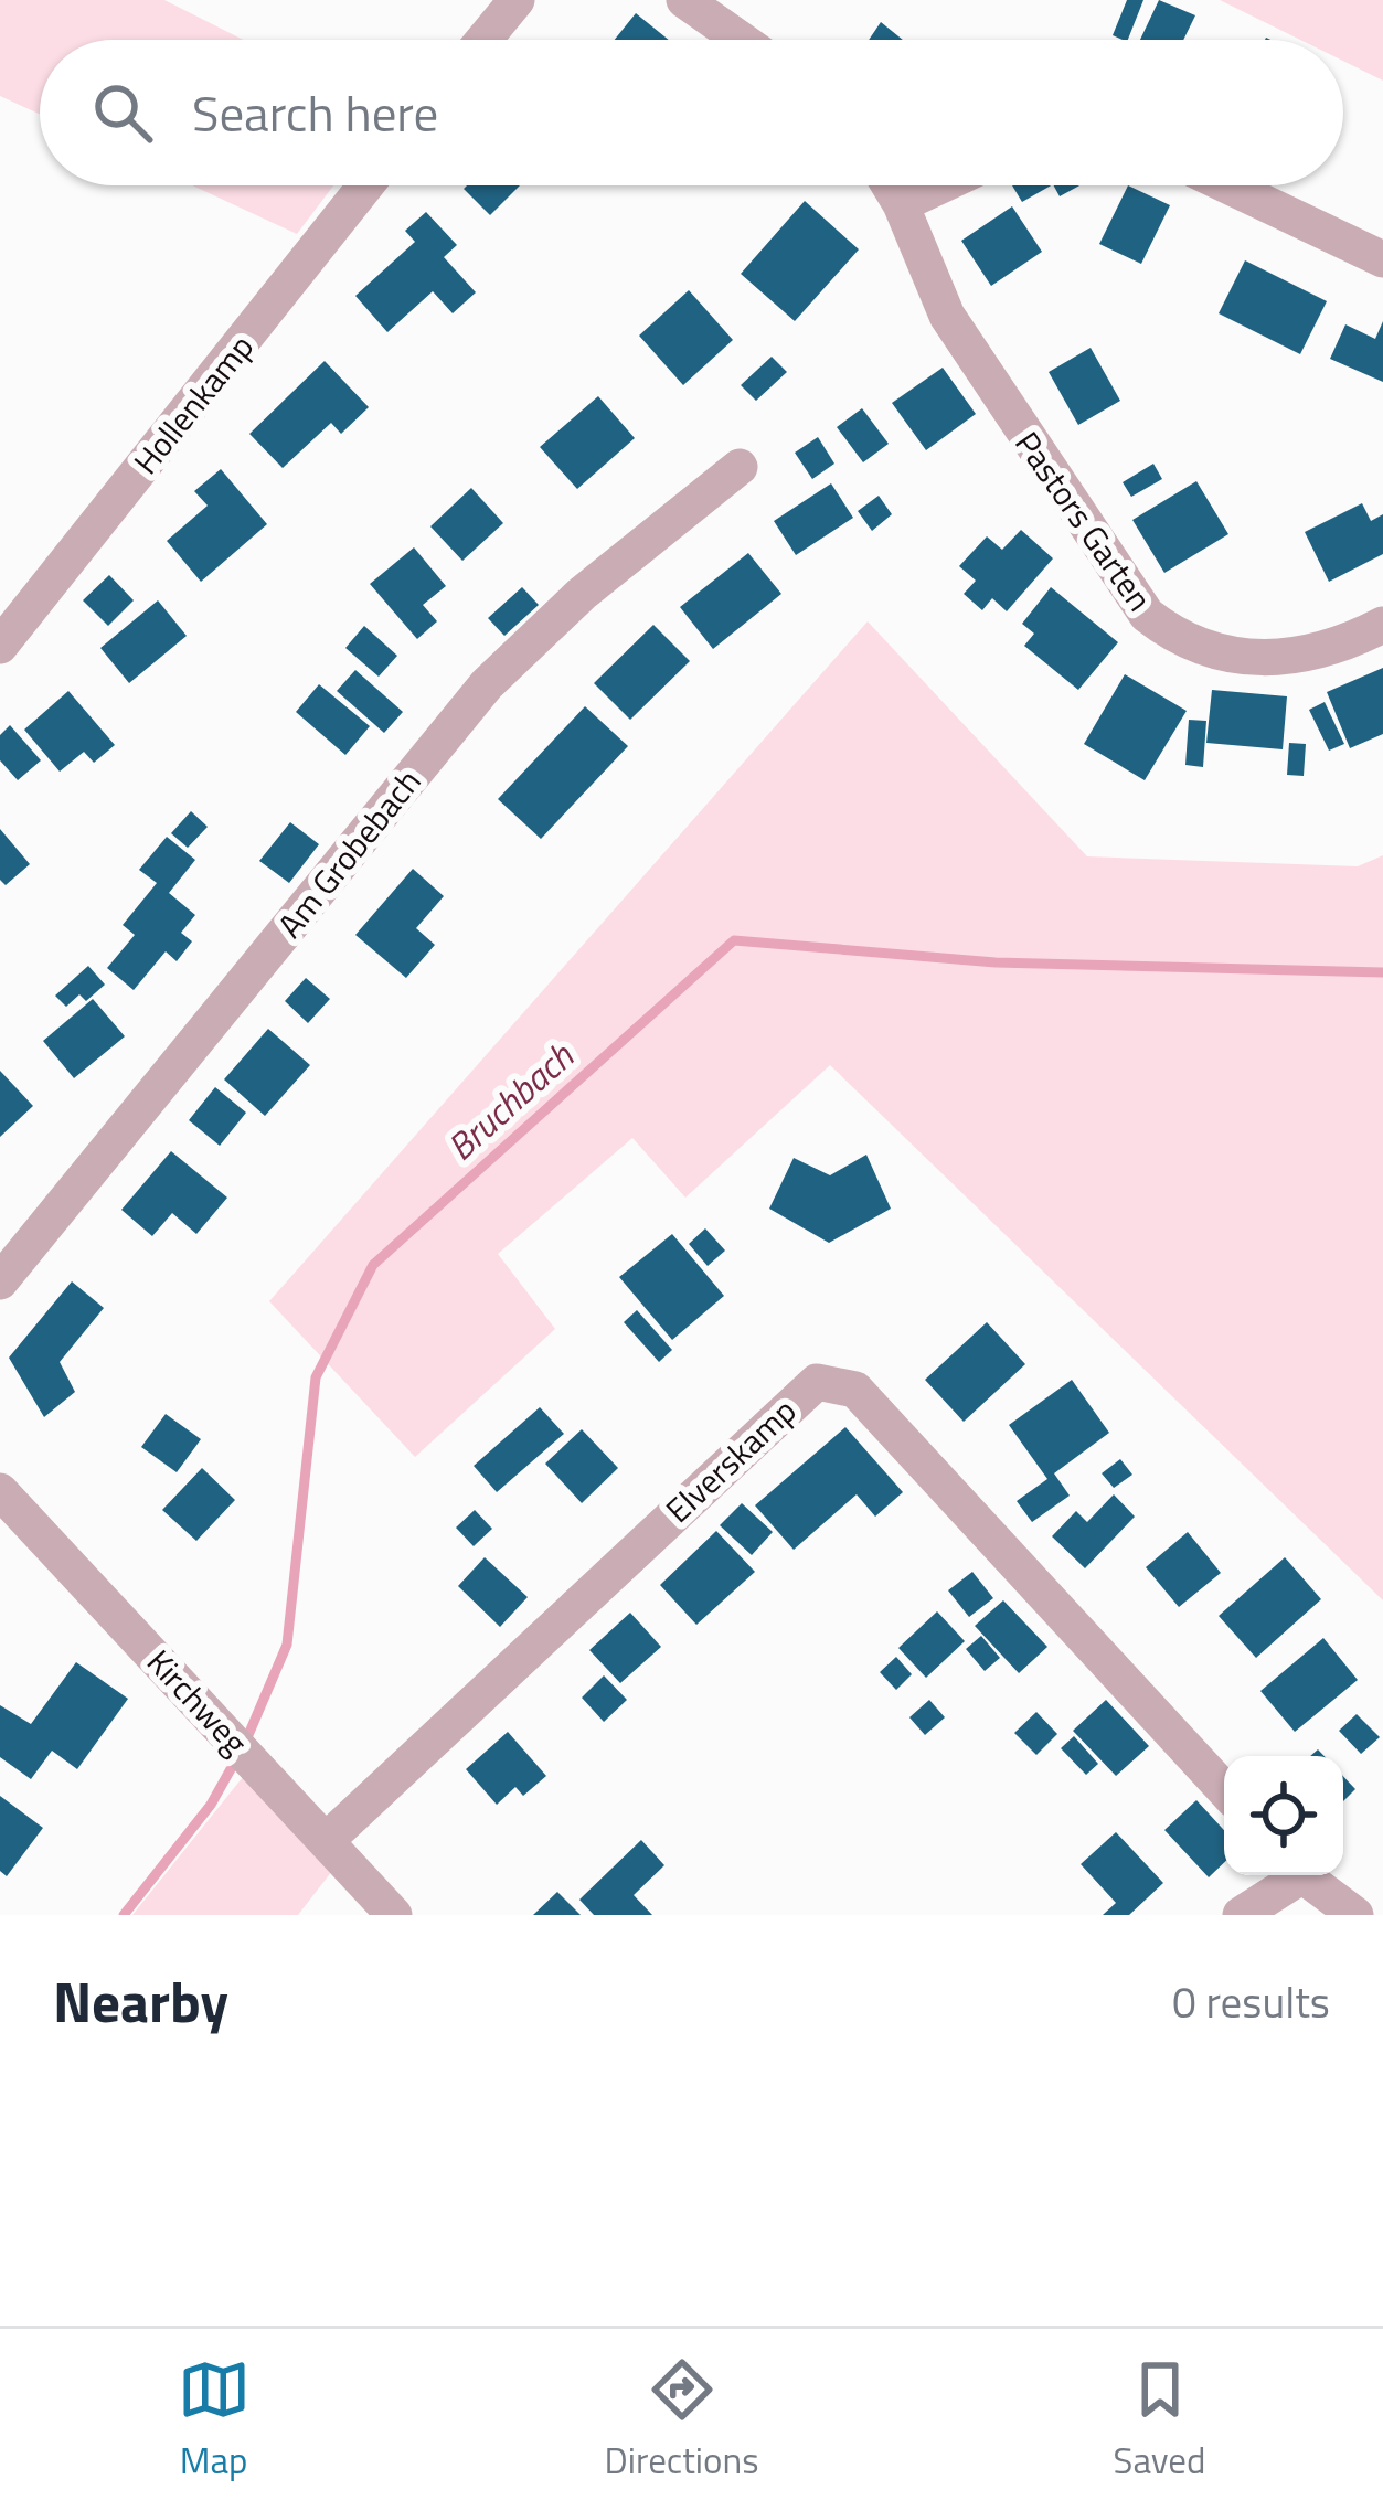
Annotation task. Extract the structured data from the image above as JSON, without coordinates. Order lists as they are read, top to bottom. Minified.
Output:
{"streets":{"street":["Hollenkamp","Pastors Garten","Am Grobebach","Elverskamp","Kirchweg"]},"crossings":[["Elverskamp","Kirchweg"]],"water":["Bruchbach"],"page":{"search":"Search here","heading":["Nearby","0 results"],"nav":["Map","Directions","Saved"]}}
